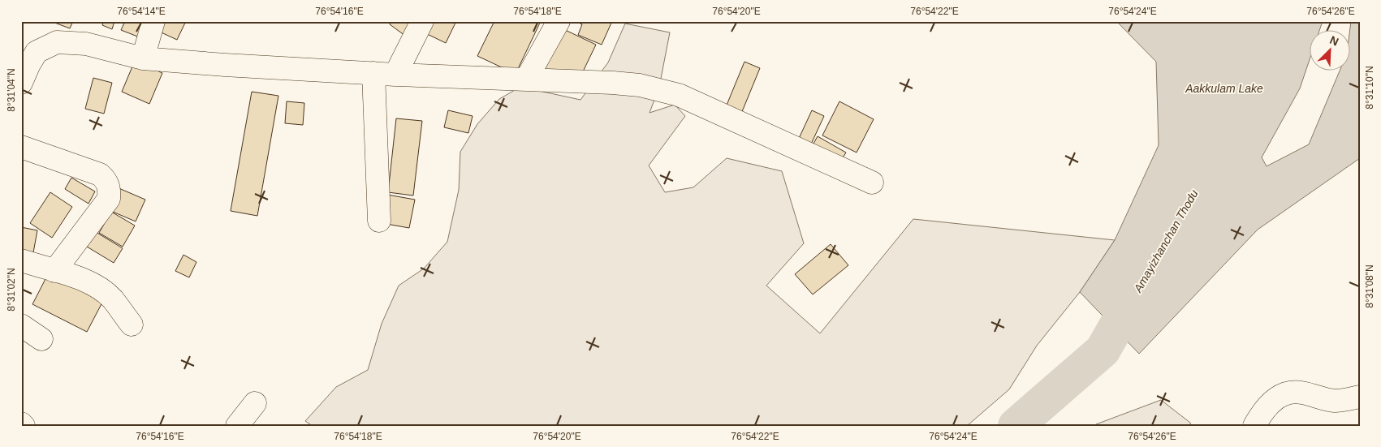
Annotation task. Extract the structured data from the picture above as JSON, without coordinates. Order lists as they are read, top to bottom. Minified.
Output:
{"water":["Aakkulam Lake","Amayizhanchan Thodu"],"north":"top right","coordinates":["76°54'14\"E","76°54'16\"E","76°54'18\"E","76°54'20\"E","76°54'22\"E","76°54'24\"E","76°54'26\"E","8°31'10\"N","8°31'04\"N","8°31'08\"N","8°31'02\"N"]}
